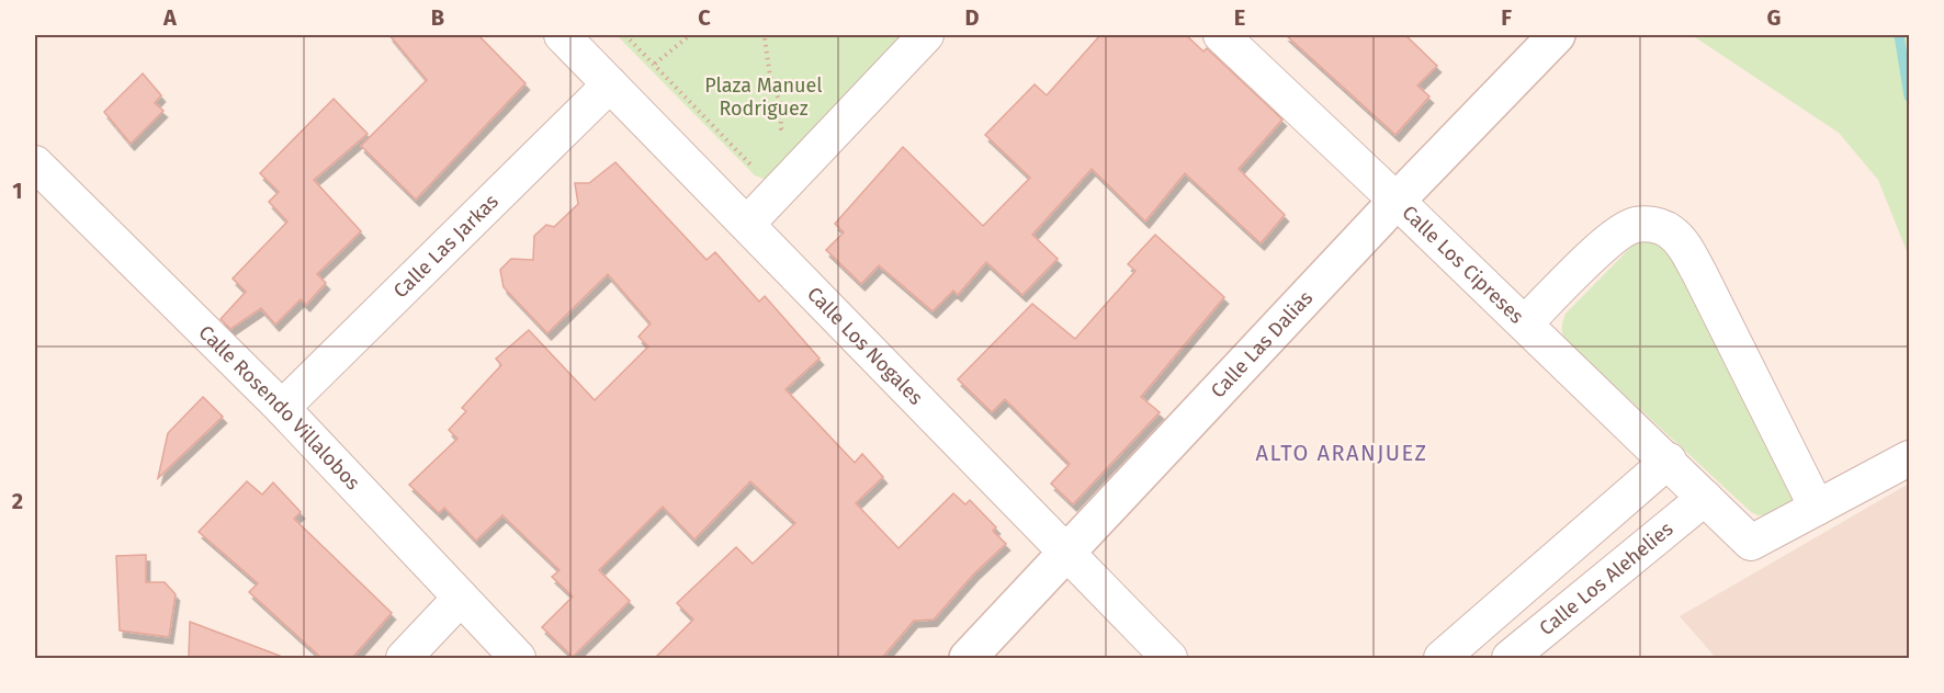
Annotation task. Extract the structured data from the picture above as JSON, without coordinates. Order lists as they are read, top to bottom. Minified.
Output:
{"streets":{"street":["Calle Las Jarkas","Calle Los Cipreses","Calle Las Dalias","Calle Los Nogales","Calle Rosendo Villalobos","Calle Los Alehelies"]},"crossings":[["Calle Las Jarkas","Calle Los Nogales"],["Calle Las Jarkas","Calle Rosendo Villalobos"],["Calle Los Cipreses","Calle Las Dalias"],["Calle Los Cipreses","Calle Los Alehelies"],["Calle Las Dalias","Calle Los Nogales"]],"districts":["ALTO ARANJUEZ"],"parks":["Plaza Manuel Rodriguez"],"grid":{"columns":["A","B","C","D","E","F","G"],"rows":["1","2"]}}
